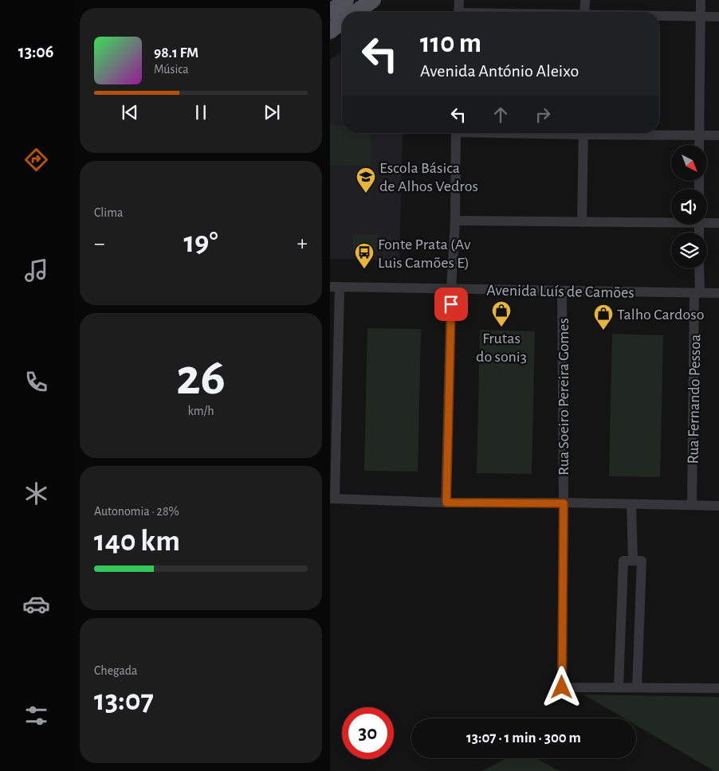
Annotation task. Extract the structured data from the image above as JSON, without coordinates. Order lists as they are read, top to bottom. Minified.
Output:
{"streets":{"street":["Avenida Luís de Camões","Rua Soeiro Pereira Gomes","Rua Fernando Pessoa"]},"crossings":[["Avenida Luís de Camões","Rua Soeiro Pereira Gomes"],["Avenida Luís de Camões","Rua Fernando Pessoa"]],"places":{"school or university":["Escola Básica de Alhos Vedros"],"bus stop":["Fonte Prata (Av Luis Camões E)"],"shop":["Frutas do soni3","Talho Cardoso"]},"north":"bottom right","page":{"tabs":"13:06","turn":["110 m","Avenida António Aleixo"],"song":["98.1 FM","Música"],"tile":["Clima",["26","km/h"],["Autonomia · 28%","140 km"],["Chegada","13:07"]],"heat":["−","19°","+"],"limit":"30","trip":"13:07 · 1 min · 300 m"}}
